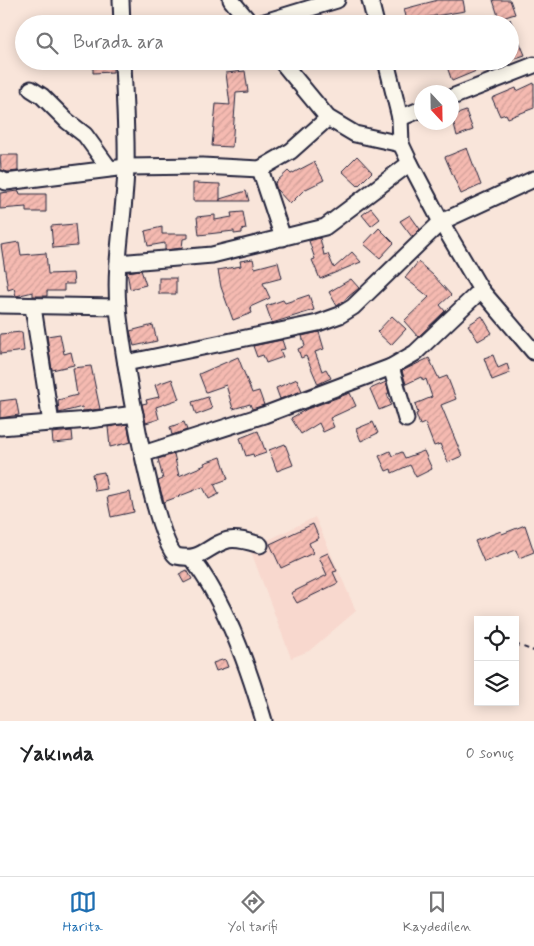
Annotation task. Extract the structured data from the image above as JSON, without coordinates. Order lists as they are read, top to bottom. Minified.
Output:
{"north":"bottom","page":{"search":"Burada ara","heading":["Yakında","0 sonuç"],"nav":["Harita","Yol tarifi","Kaydedilen"]}}
